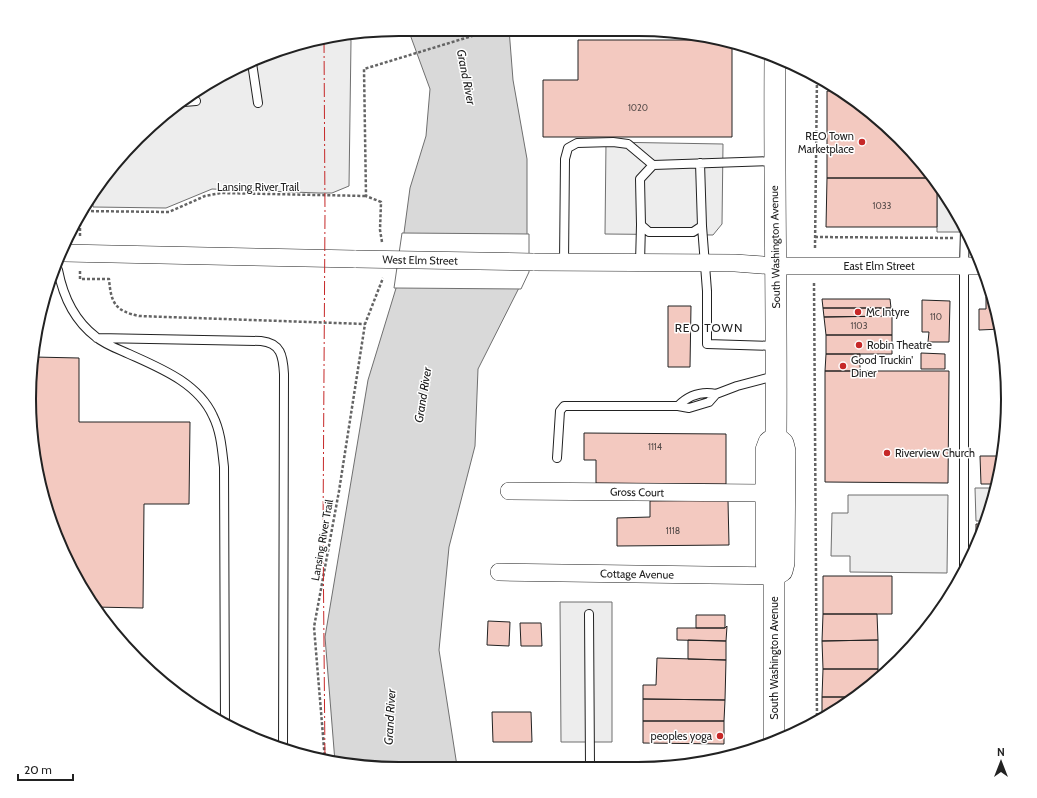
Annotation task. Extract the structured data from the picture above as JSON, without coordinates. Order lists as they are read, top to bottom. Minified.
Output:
{"streets":{"street":["South Washington Avenue","West Elm Street","East Elm Street","Gross Court","Cottage Avenue"],"path":["Lansing River Trail"]},"crossings":[["Lansing River Trail","West Elm Street"],["South Washington Avenue","West Elm Street"],["South Washington Avenue","East Elm Street"],["South Washington Avenue","Gross Court"],["South Washington Avenue","Cottage Avenue"],["West Elm Street","East Elm Street"]],"districts":["REO TOWN"],"water":["Grand River"],"places":["REO Town Marketplace","Mc Intyre","Robin Theatre","Good Truckin' Diner","Riverview Church","peoples yoga"],"house_numbers":["1020","1033","110","1103","1114","1118"],"scale_bar":"20 m","north":"top"}
